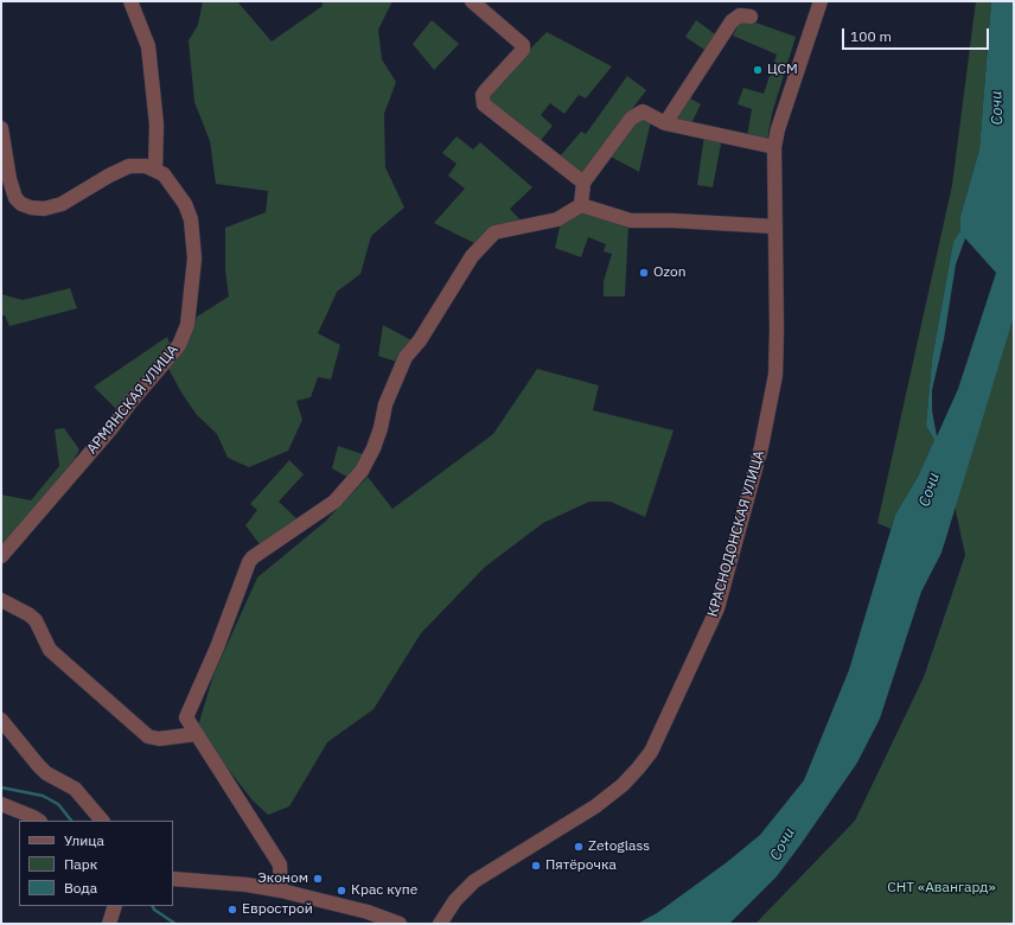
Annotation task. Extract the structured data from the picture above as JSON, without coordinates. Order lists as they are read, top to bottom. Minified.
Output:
{"streets":{"street":["АРМЯНСКАЯ УЛИЦА","КРАСНОДОНСКАЯ УЛИЦА"]},"water":["Сочи"],"parks":["СНТ «Авангард»"],"places":["ЦСМ","Ozon","Zetoglass","Пятёрочка","Эконом","Крас купе","Еврострой"],"legend":["Улица","Парк","Вода"],"scale_bar":"100 m"}
